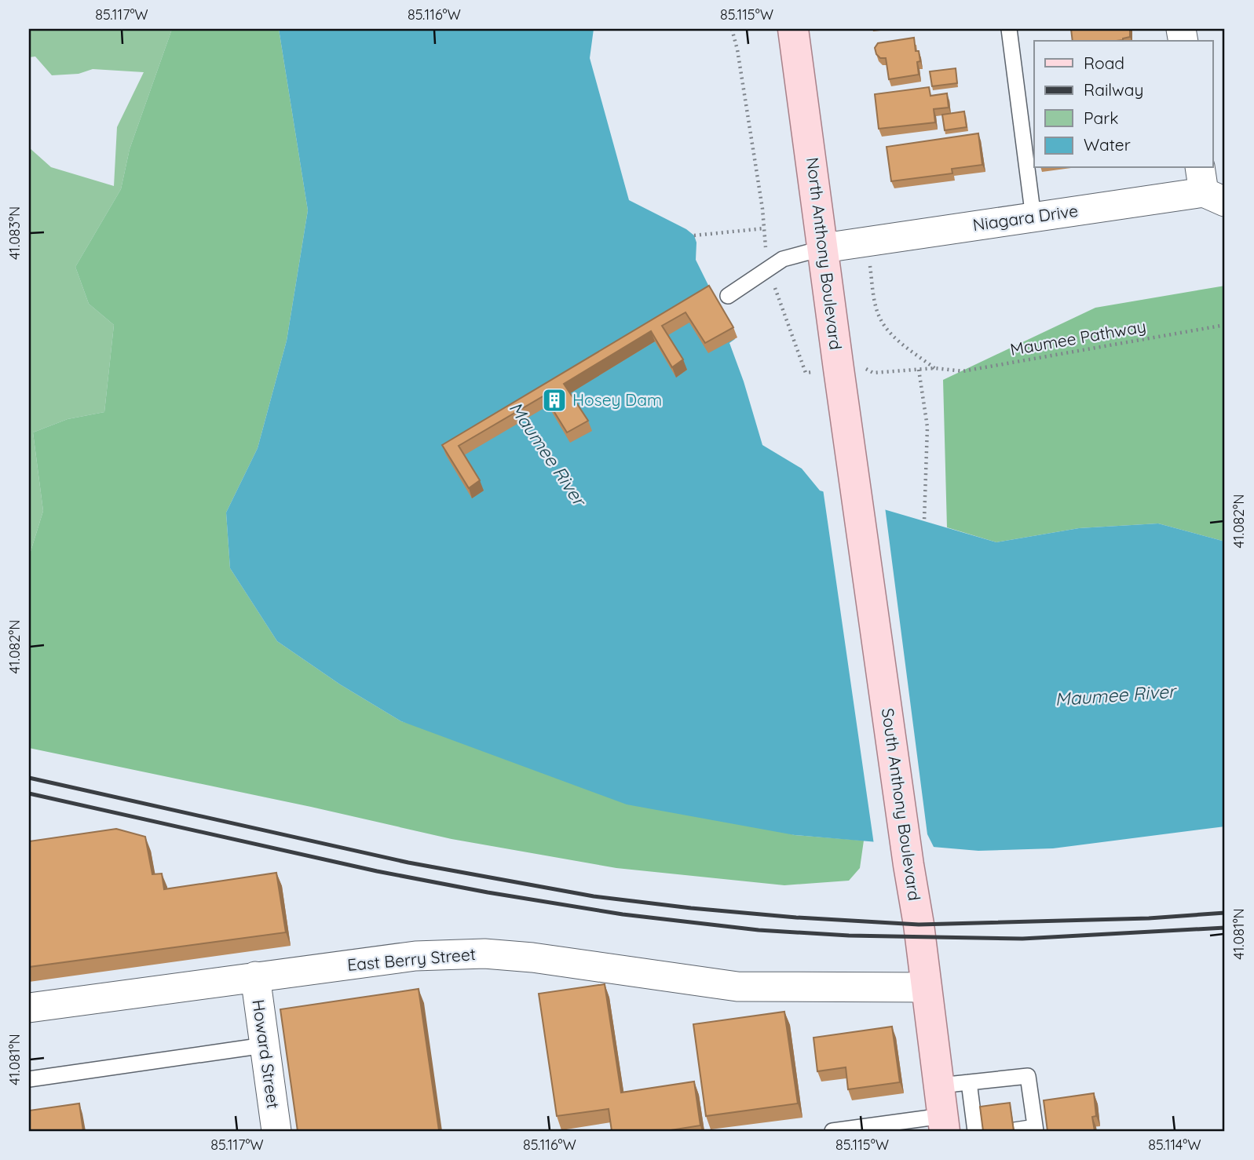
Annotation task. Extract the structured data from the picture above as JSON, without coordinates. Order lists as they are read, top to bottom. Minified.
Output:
{"streets":{"main road":["North Anthony Boulevard","South Anthony Boulevard"],"street":["Niagara Drive","East Berry Street","Howard Street"],"path":["Maumee Pathway"]},"crossings":[["Niagara Drive","North Anthony Boulevard"],["North Anthony Boulevard","South Anthony Boulevard"],["South Anthony Boulevard","East Berry Street"],["East Berry Street","Howard Street"]],"water":["Maumee River"],"places":{"building":["Hosey Dam"]},"legend":["Road","Railway","Park","Water"],"coordinates":["85.117°W","85.116°W","85.115°W","41.083°N","41.082°N","41.081°N","85.114°W"]}
